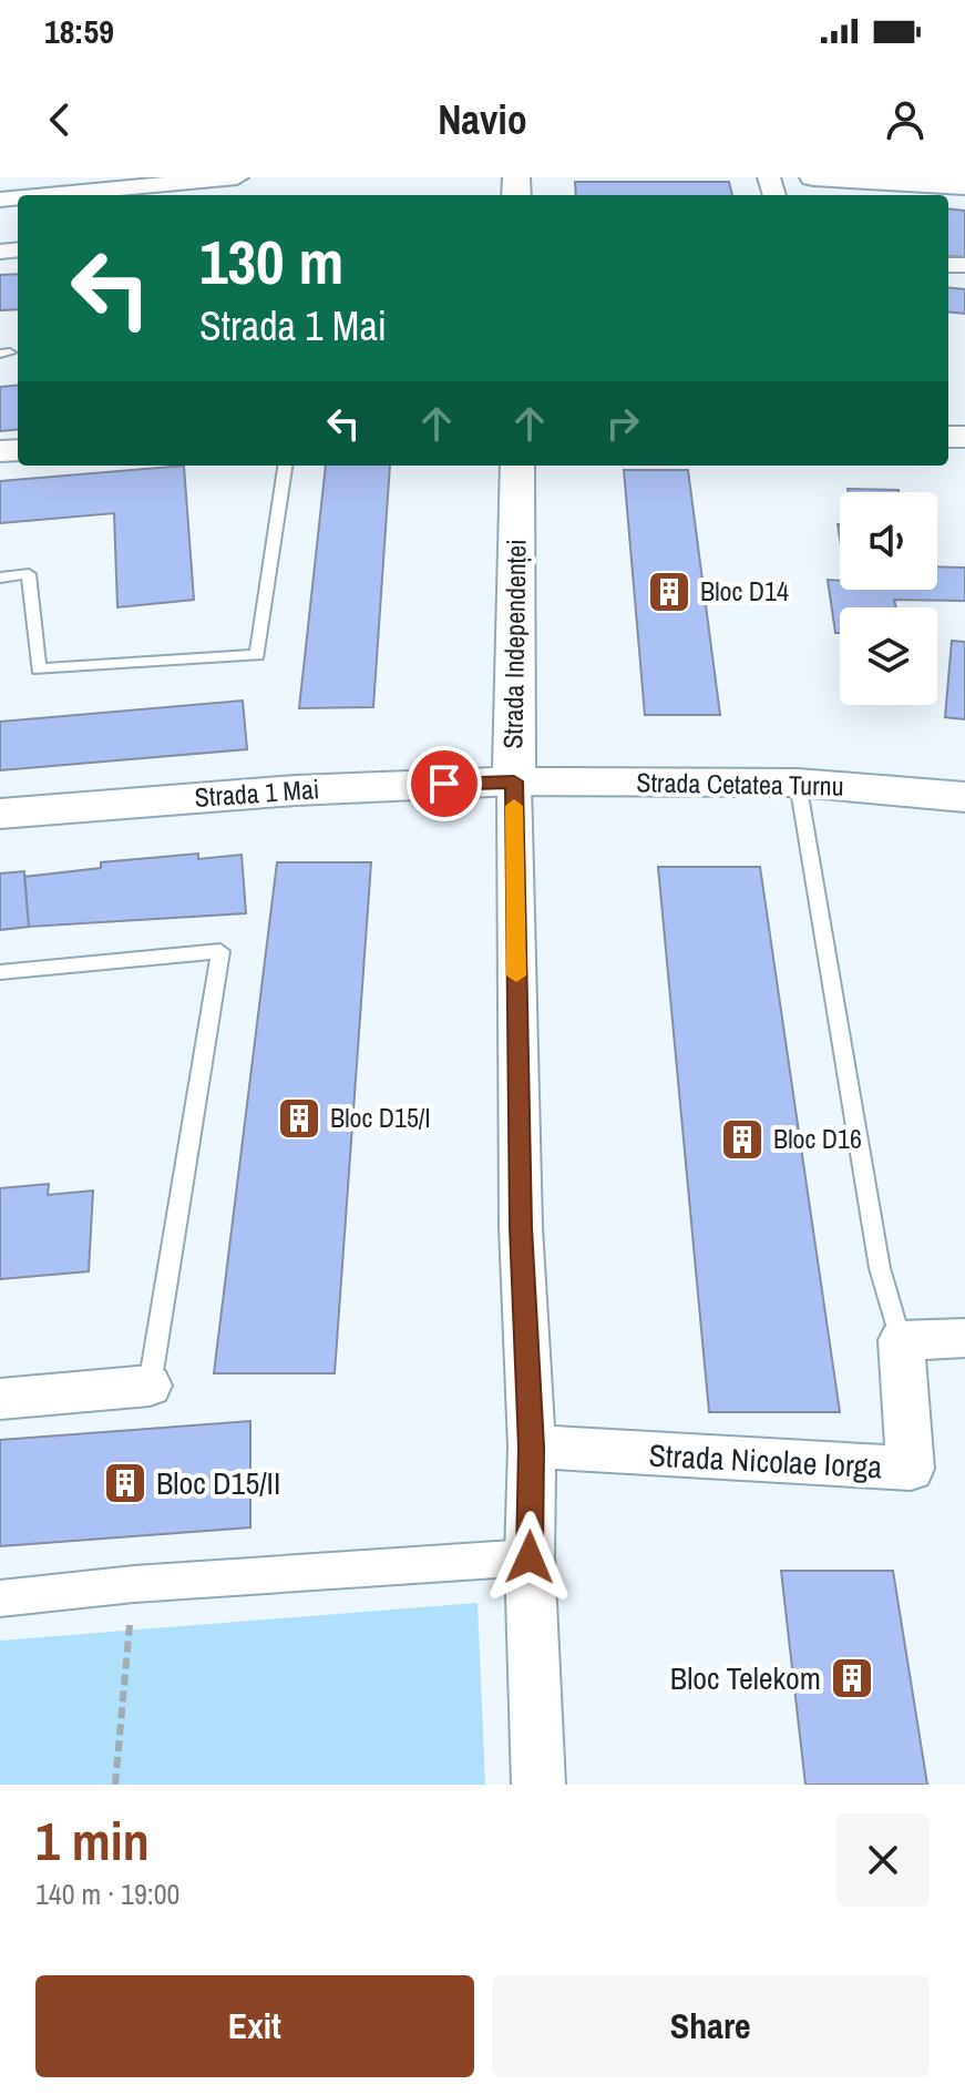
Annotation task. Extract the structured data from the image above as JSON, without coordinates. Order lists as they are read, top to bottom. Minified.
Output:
{"streets":{"street":["Strada Independenței","Strada Cetatea Turnu","Strada 1 Mai","Strada Nicolae Iorga"]},"crossings":[["Strada Independenței","Strada Cetatea Turnu"],["Strada Independenței","Strada 1 Mai"],["Strada Independenței","Strada Nicolae Iorga"],["Strada Cetatea Turnu","Strada 1 Mai"]],"places":{"building":["Bloc D14","Bloc D15/I","Bloc D16","Bloc D15/II","Bloc Telekom"]},"page":{"status":"18:59","header":"Navio","turn":["130 m","Strada 1 Mai"],"heading":["1 min","140 m · 19:00"],"buttons":["Exit","Share"]}}
